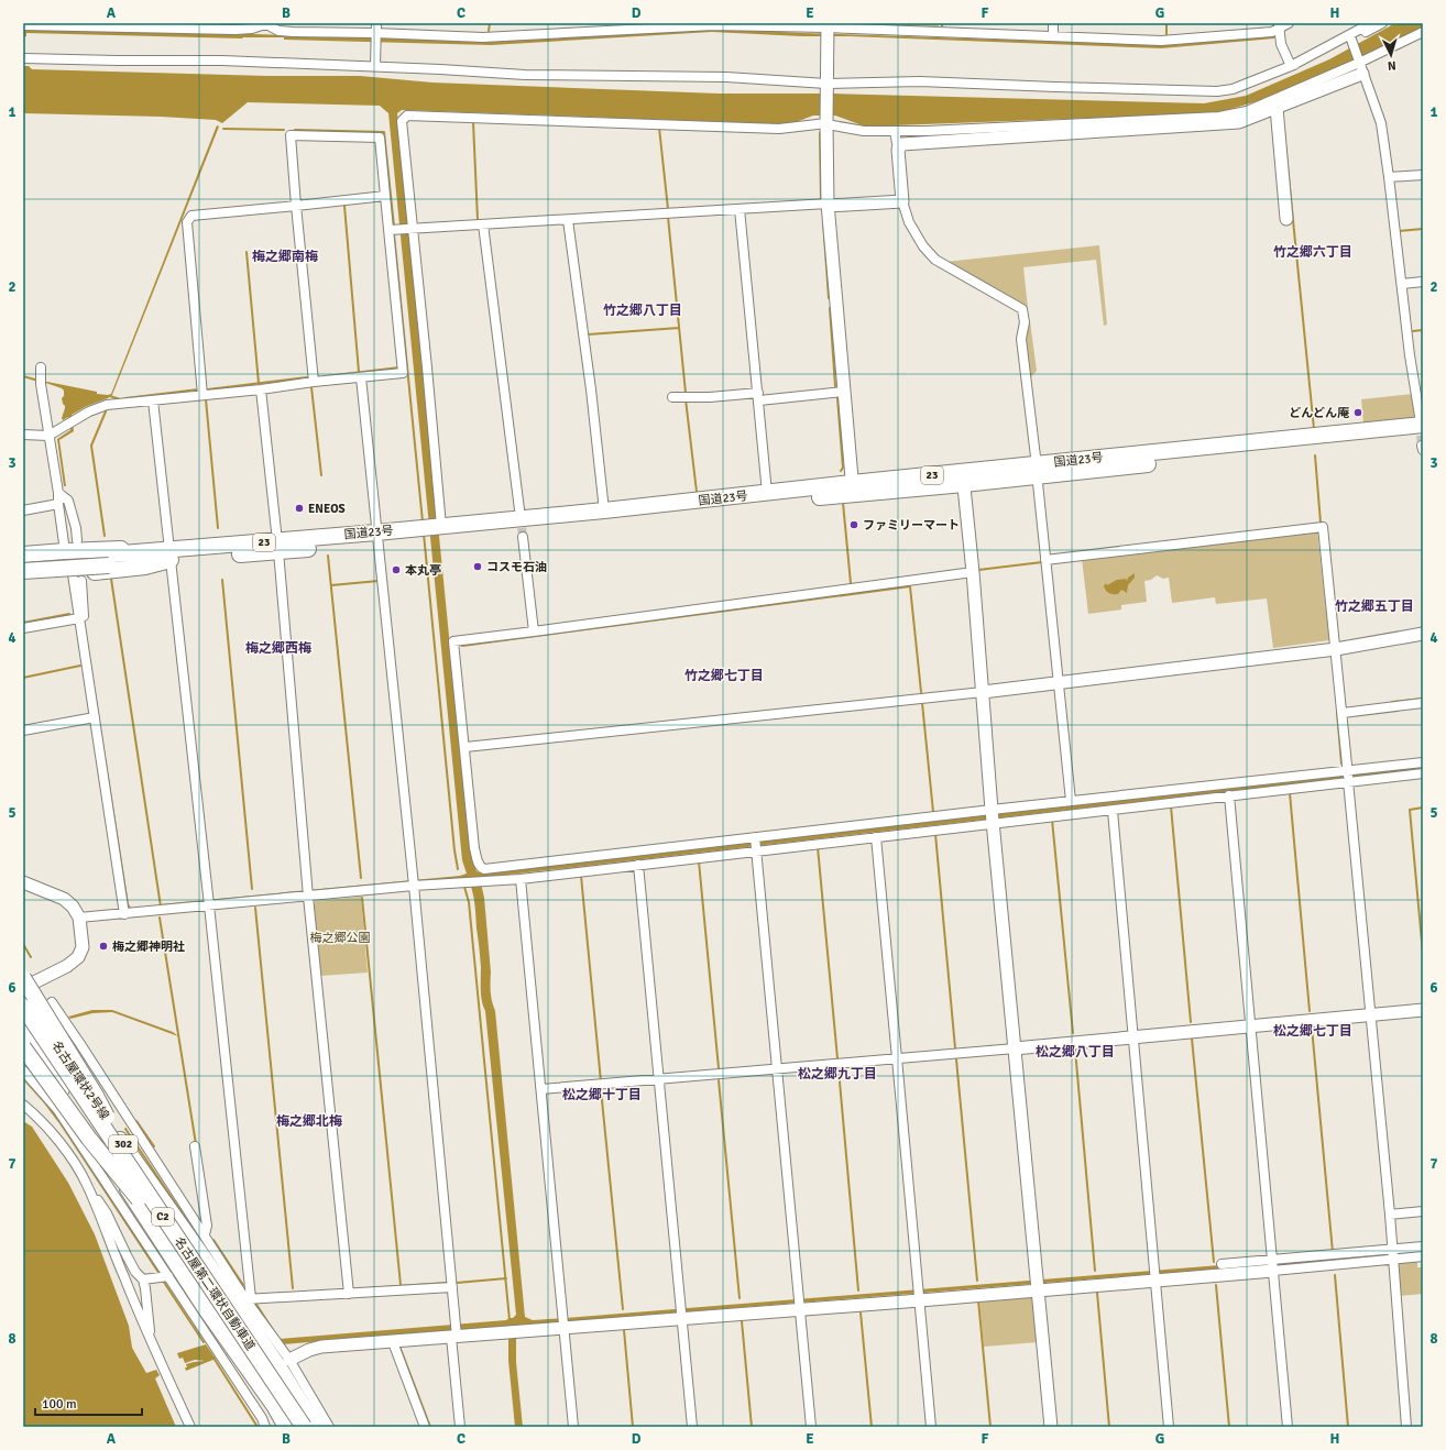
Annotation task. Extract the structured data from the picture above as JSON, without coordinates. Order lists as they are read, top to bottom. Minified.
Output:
{"streets":{"highway":["国道23号","23","名古屋環状2号線","302","C2","名古屋第二環状自動車道"]},"crossings":[["名古屋環状2号線","名古屋第二環状自動車道"]],"districts":["竹之郷六丁目","梅之郷南梅","竹之郷八丁目","竹之郷五丁目","梅之郷西梅","竹之郷七丁目","松之郷七丁目","松之郷八丁目","松之郷九丁目","松之郷十丁目","梅之郷北梅"],"parks":["梅之郷公園"],"places":["どんどん庵","ENEOS","ファミリーマート","コスモ石油","本丸亭","梅之郷神明社"],"scale_bar":"100 m","north":"bottom","grid":{"columns":["A","B","C","D","E","F","G","H"],"rows":["1","2","3","4","5","6","7","8"]}}
